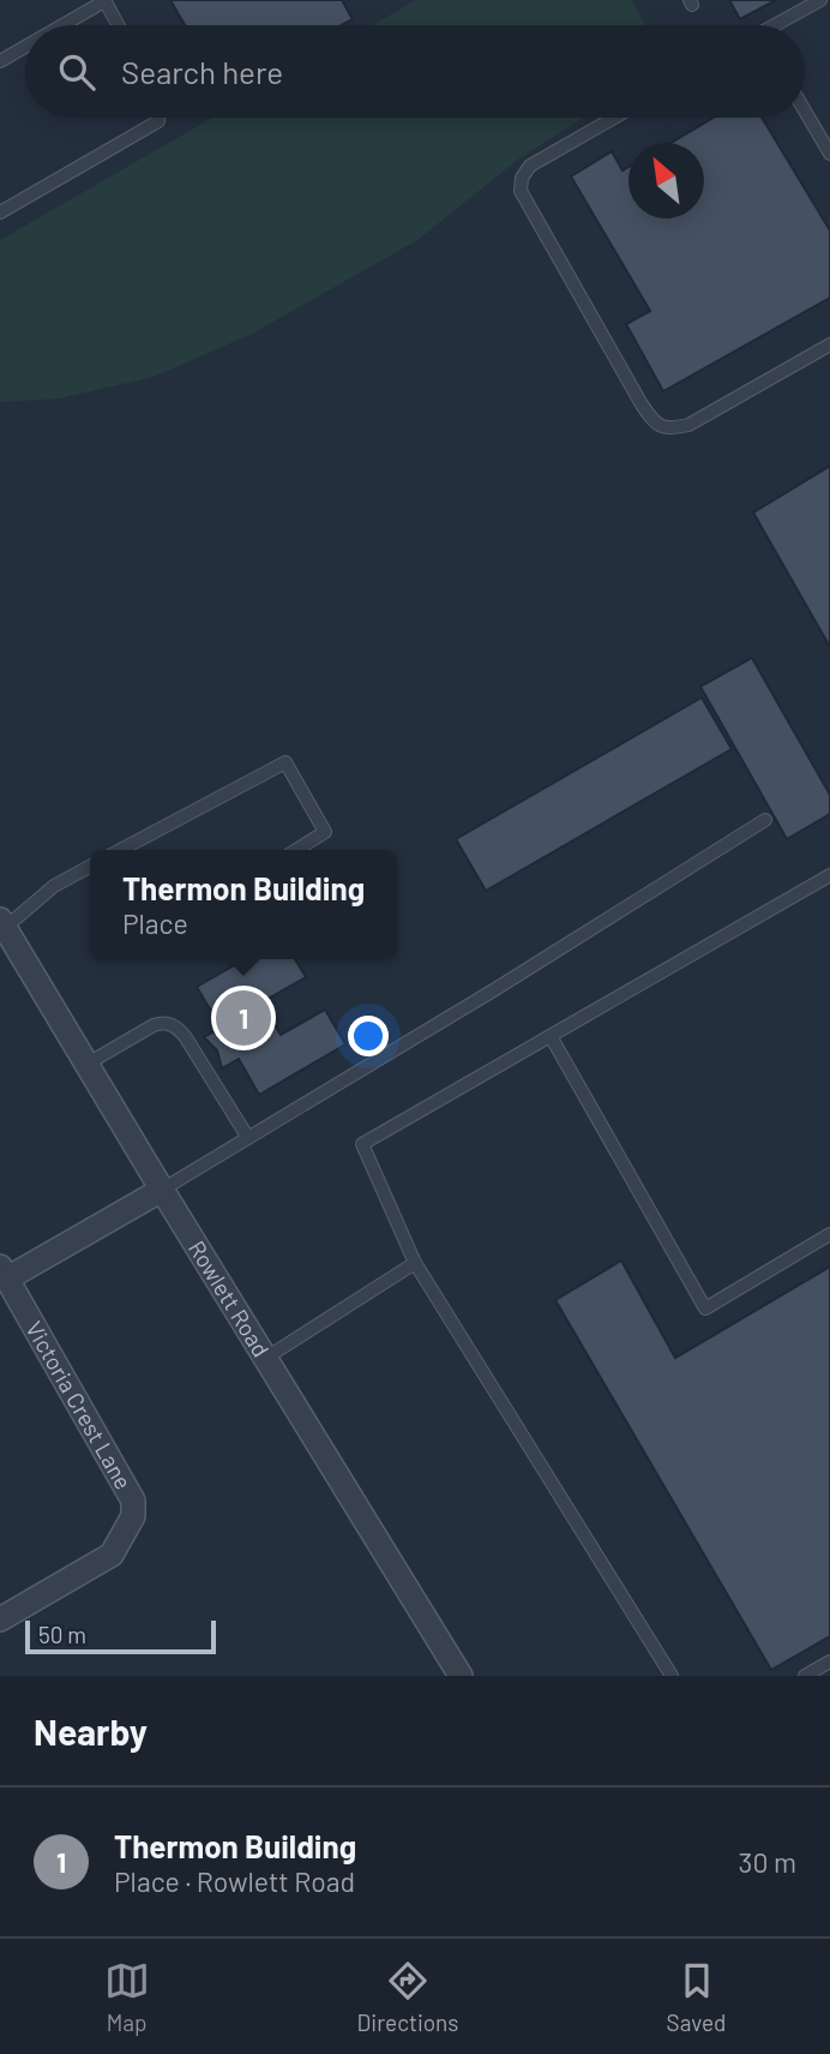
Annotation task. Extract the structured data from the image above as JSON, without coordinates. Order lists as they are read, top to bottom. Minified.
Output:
{"streets":{"street":["Rowlett Road","Victoria Crest Lane"]},"crossings":[["Rowlett Road","Victoria Crest Lane"]],"scale_bar":"50 m","north":"top left","page":{"search":"Search here","popup":["Thermon Building","Place"],"pins":"1","scale":"50 m","heading":"Nearby","list":[{"mark":"1","name":"Thermon Building","note":"Place · Rowlett Road","value":"30 m"}],"nav":["Map","Directions","Saved"]}}
